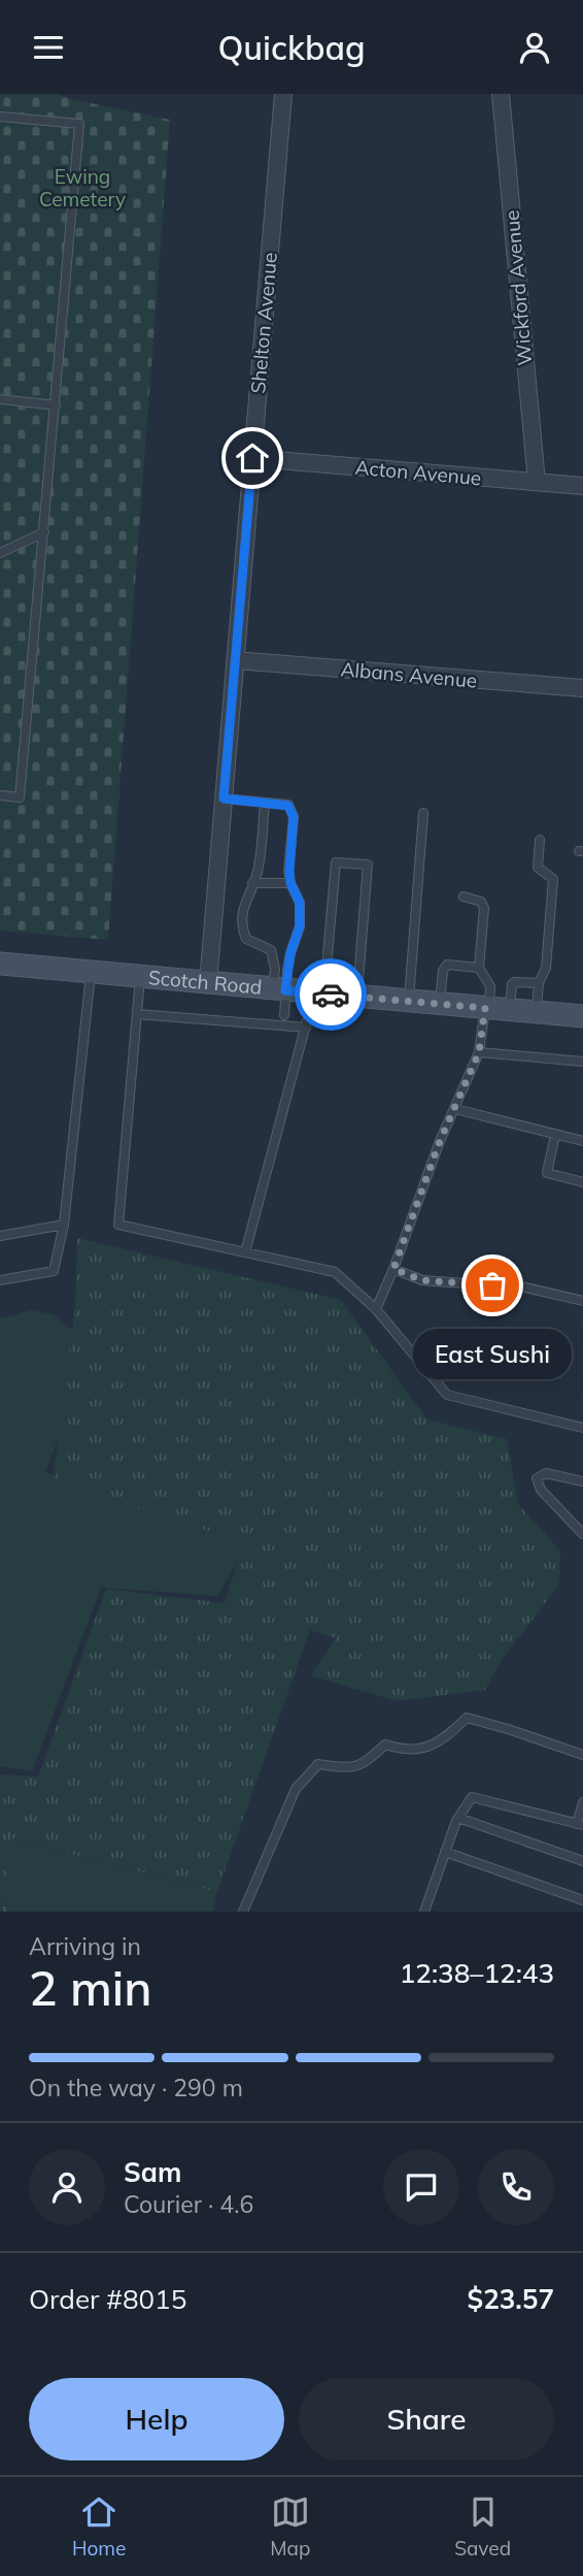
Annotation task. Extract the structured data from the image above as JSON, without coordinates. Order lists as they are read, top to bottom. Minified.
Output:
{"streets":{"main road":["Scotch Road"],"street":["Wickford Avenue","Shelton Avenue","Acton Avenue","Albans Avenue"]},"crossings":[["Wickford Avenue","Acton Avenue"],["Shelton Avenue","Acton Avenue"],["Shelton Avenue","Albans Avenue"],["Shelton Avenue","Scotch Road"]],"parks":["Ewing Cemetery"],"places":["East Sushi"],"page":{"header":"Quickbag","bubble":"East Sushi","heading":["2 min","Arriving in","12:38–12:43"],"panel":["Sam","Courier · 4.6","Order #8015","$23.57"],"bar":"On the way · 290 m","buttons":["Help","Share"],"tabs":["Home","Map","Saved"]}}
